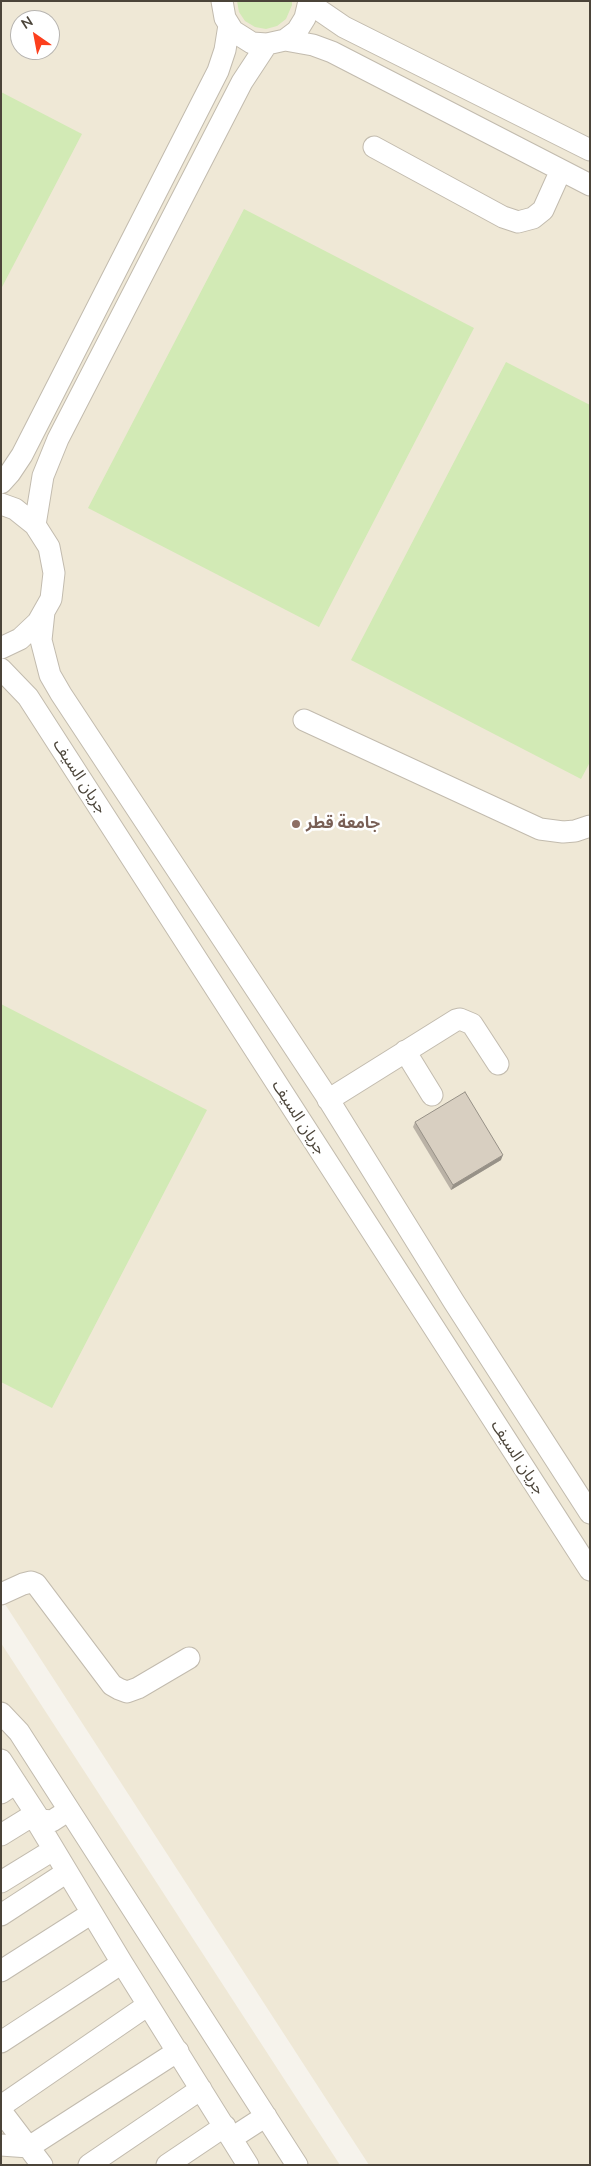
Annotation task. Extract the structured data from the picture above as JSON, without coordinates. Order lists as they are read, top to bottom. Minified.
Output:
{"streets":{"street":["جريان السيف"]},"places":["جامعة قطر"],"north":"top left"}
